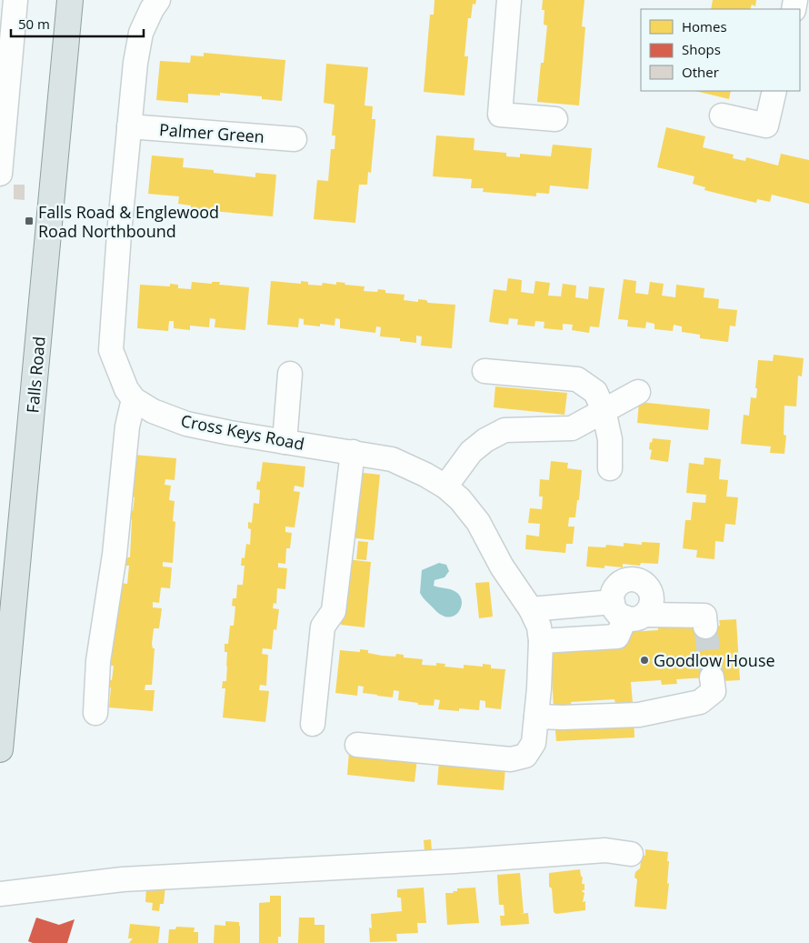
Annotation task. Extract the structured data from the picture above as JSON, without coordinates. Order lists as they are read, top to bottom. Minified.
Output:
{"streets":{"main road":["Falls Road"],"street":["Palmer Green","Cross Keys Road"]},"crossings":[["Palmer Green","Cross Keys Road"]],"places":{"transit":["Falls Road & Englewood Road Northbound"],"other":["Goodlow House"]},"legend":["Homes","Shops","Other"],"scale_bar":"50 m"}
